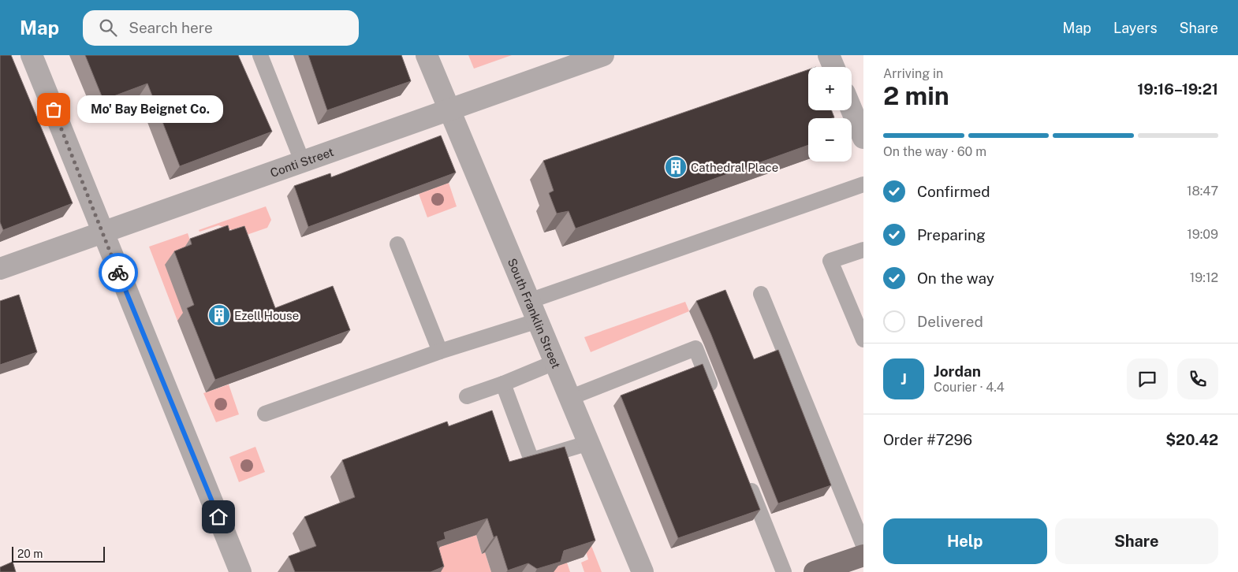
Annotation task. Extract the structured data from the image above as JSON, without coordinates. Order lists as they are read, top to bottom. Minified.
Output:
{"streets":{"street":["Conti Street","South Franklin Street"]},"crossings":[["Conti Street","South Franklin Street"]],"places":{"other":["Mo' Bay Beignet Co."],"building":["Cathedral Place","Ezell House"]},"scale_bar":"20 m","page":{"header":"Map","search":"Search here","nav":["Map","Layers","Share"],"heading":["2 min","Arriving in","19:16–19:21"],"panel":["Jordan","Courier · 4.4","Order #7296","$20.42"],"map_buttons":["+","−"],"bubble":"Mo' Bay Beignet Co.","bar":"On the way · 60 m","list":[["Confirmed","18:47"],["Preparing","19:09"],["On the way","19:12"],"Delivered"],"round":"J","buttons":["Help","Share"],"scale":"20 m"}}
